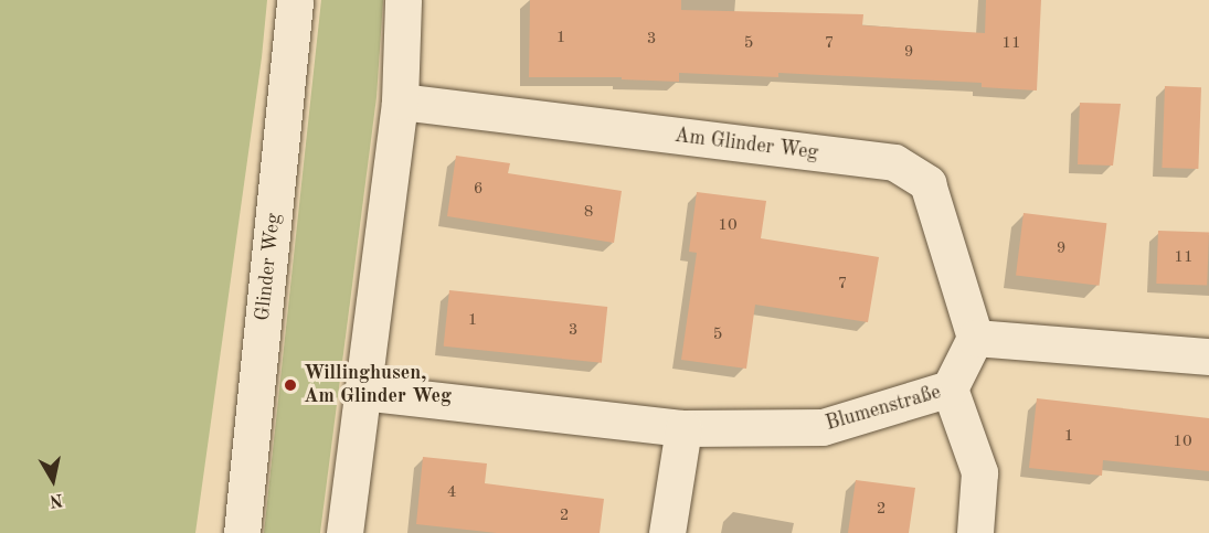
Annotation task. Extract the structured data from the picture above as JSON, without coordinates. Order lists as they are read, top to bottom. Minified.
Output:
{"streets":{"street":["Am Glinder Weg","Glinder Weg","Blumenstraße"]},"crossings":[["Am Glinder Weg","Blumenstraße"]],"places":["Willinghusen, Am Glinder Weg"],"house_numbers":["1","3","5","7","11","9","6","8","10","9","11","7","1","3","5","1","10","4","2","2"],"north":"bottom"}
